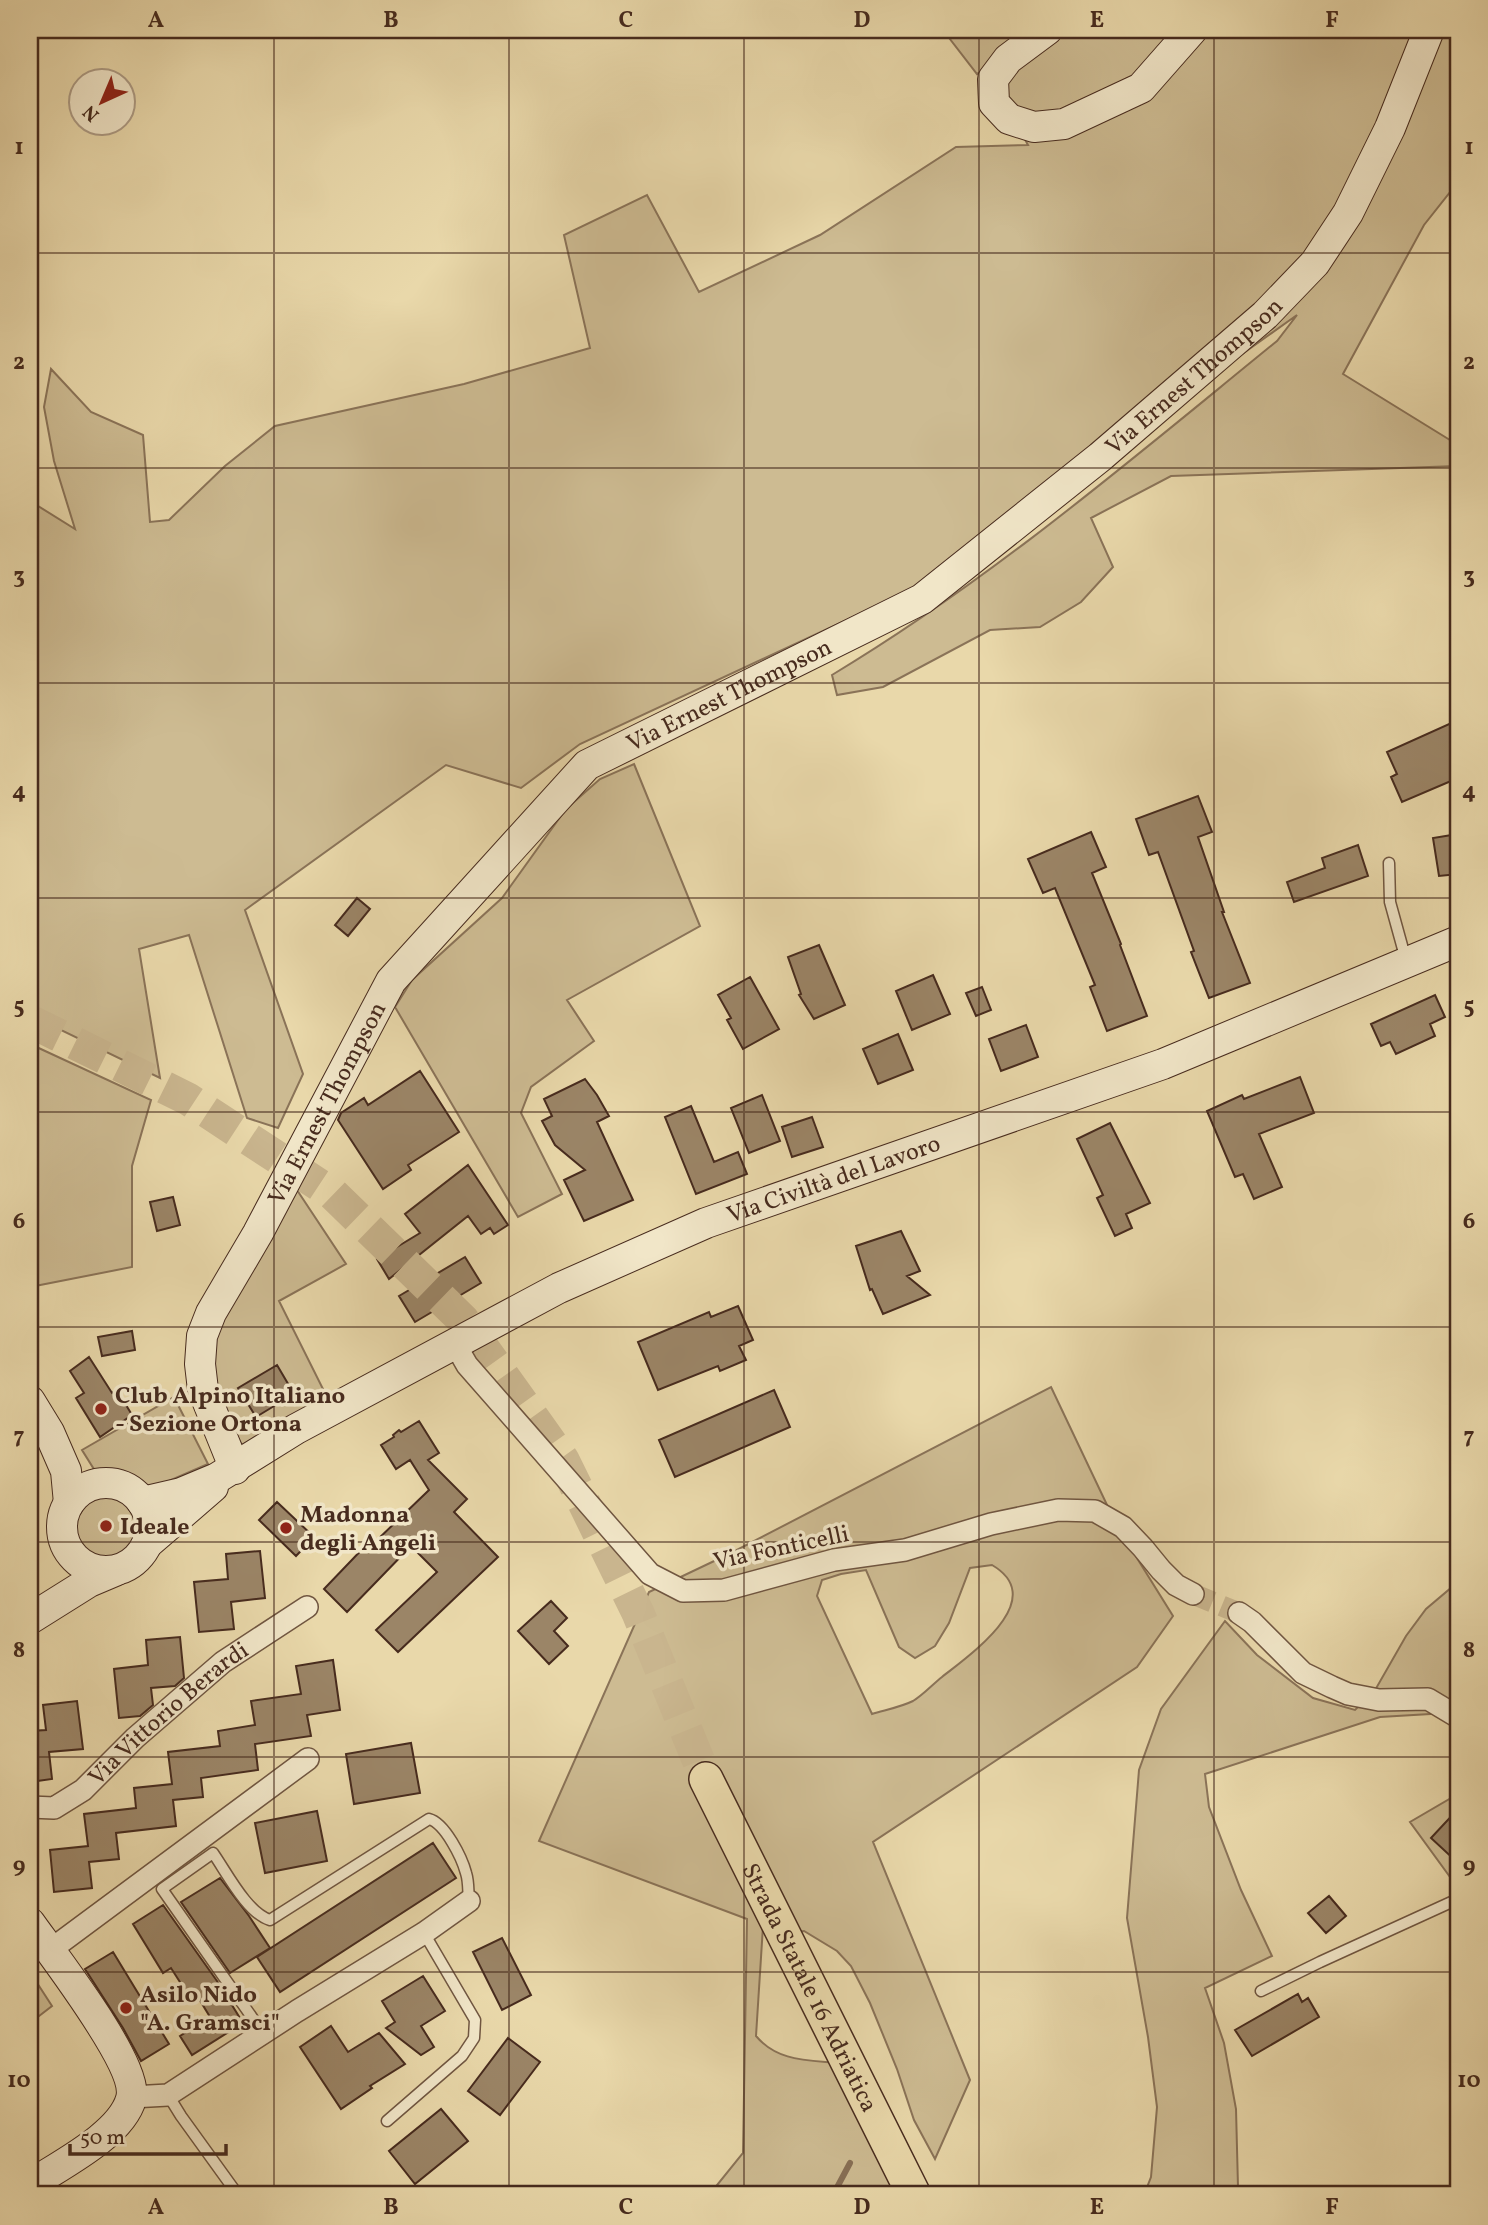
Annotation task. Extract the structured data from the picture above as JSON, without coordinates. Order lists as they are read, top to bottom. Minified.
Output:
{"streets":{"main road":["Strada Statale 16 Adriatica"],"street":["Via Ernest Thompson","Via Civiltà del Lavoro","Via Fonticelli","Via Vittorio Berardi"]},"crossings":[["Via Ernest Thompson","Via Civiltà del Lavoro"],["Via Civiltà del Lavoro","Via Fonticelli"]],"places":["Club Alpino Italiano - Sezione Ortona","Ideale","Madonna degli Angeli","Asilo Nido \"A. Gramsci\""],"scale_bar":"50 m","north":"bottom left","grid":{"columns":["A","B","C","D","E","F"],"rows":["1","2","3","4","5","6","7","8","9","10"]}}
